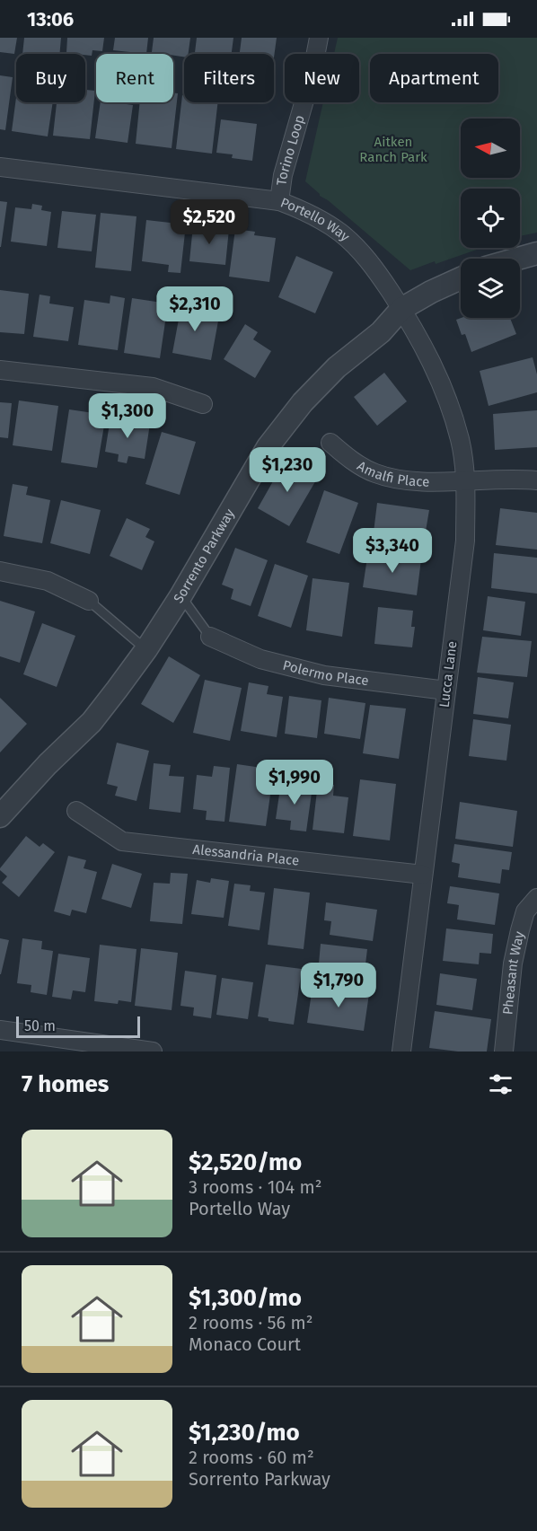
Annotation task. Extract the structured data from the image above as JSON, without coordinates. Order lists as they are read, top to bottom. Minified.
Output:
{"streets":{"street":["Torino Loop","Portello Way","Amalfi Place","Sorrento Parkway","Polermo Place","Lucca Lane","Alessandria Place","Pheasant Way"]},"crossings":[["Torino Loop","Portello Way"],["Portello Way","Sorrento Parkway"],["Portello Way","Lucca Lane"],["Amalfi Place","Lucca Lane"],["Sorrento Parkway","Lucca Lane"],["Polermo Place","Lucca Lane"],["Lucca Lane","Alessandria Place"]],"parks":["Aitken Ranch Park"],"scale_bar":"50 m","north":"left","page":{"status":"13:06","chip":["Buy","Rent","Filters","New","Apartment"],"price":["$2,520","$2,310","$1,300","$1,230","$3,340","$1,990","$1,790"],"scale":"50 m","heading":"7 homes","list":[{"name":"$2,520/mo","note":"3 rooms · 104 m² · Portello Way"},{"name":"$1,300/mo","note":"2 rooms · 56 m² · Monaco Court"},{"name":"$1,230/mo","note":"2 rooms · 60 m² · Sorrento Parkway"}]}}
